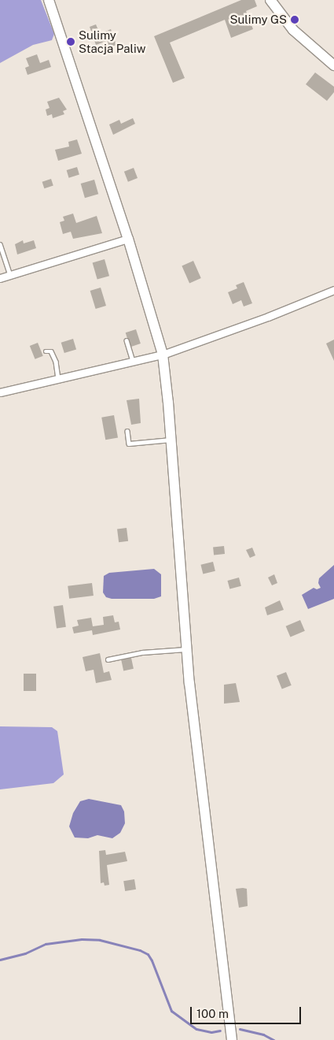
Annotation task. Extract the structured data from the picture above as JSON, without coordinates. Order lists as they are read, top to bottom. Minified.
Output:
{"places":["Sulimy GS","Sulimy Stacja Paliw"],"scale_bar":"100 m"}
